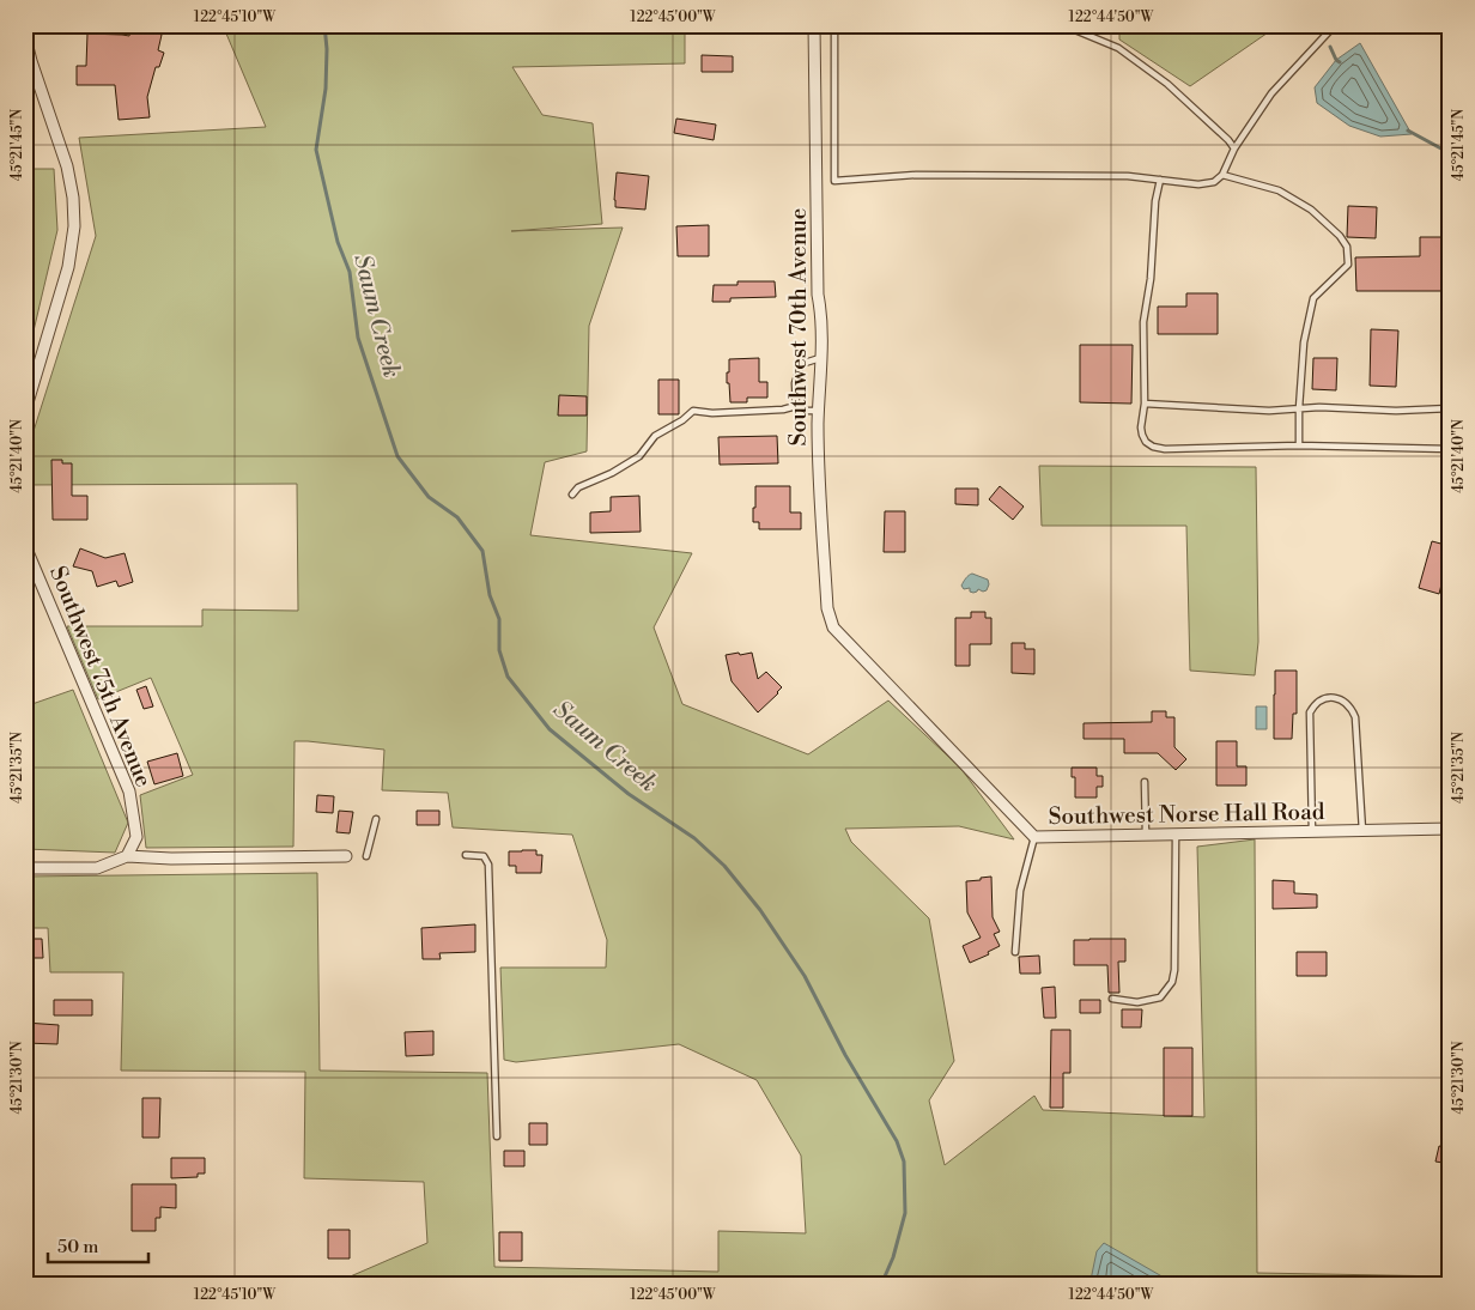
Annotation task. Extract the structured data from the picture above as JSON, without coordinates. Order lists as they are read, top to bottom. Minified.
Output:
{"streets":{"street":["Southwest 70th Avenue","Southwest 75th Avenue","Southwest Norse Hall Road"]},"crossings":[["Southwest 70th Avenue","Southwest Norse Hall Road"]],"water":["Saum Creek"],"scale_bar":"50 m","coordinates":["122°45'10\"W","122°45'00\"W","122°44'50\"W","45°21'45\"N","45°21'40\"N","45°21'35\"N","45°21'30\"N"]}
